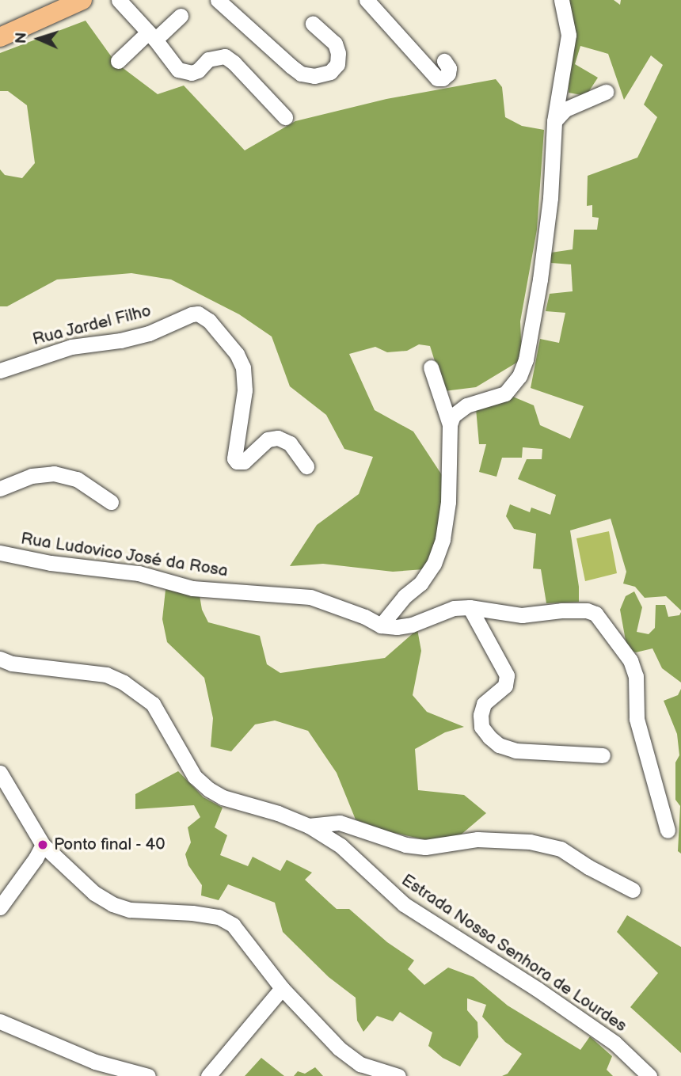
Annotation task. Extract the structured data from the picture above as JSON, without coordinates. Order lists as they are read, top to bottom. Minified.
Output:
{"streets":{"street":["Rua Jardel Filho","Rua Ludovico José da Rosa","Estrada Nossa Senhora de Lourdes"]},"places":["Ponto final - 40"],"north":"left"}
